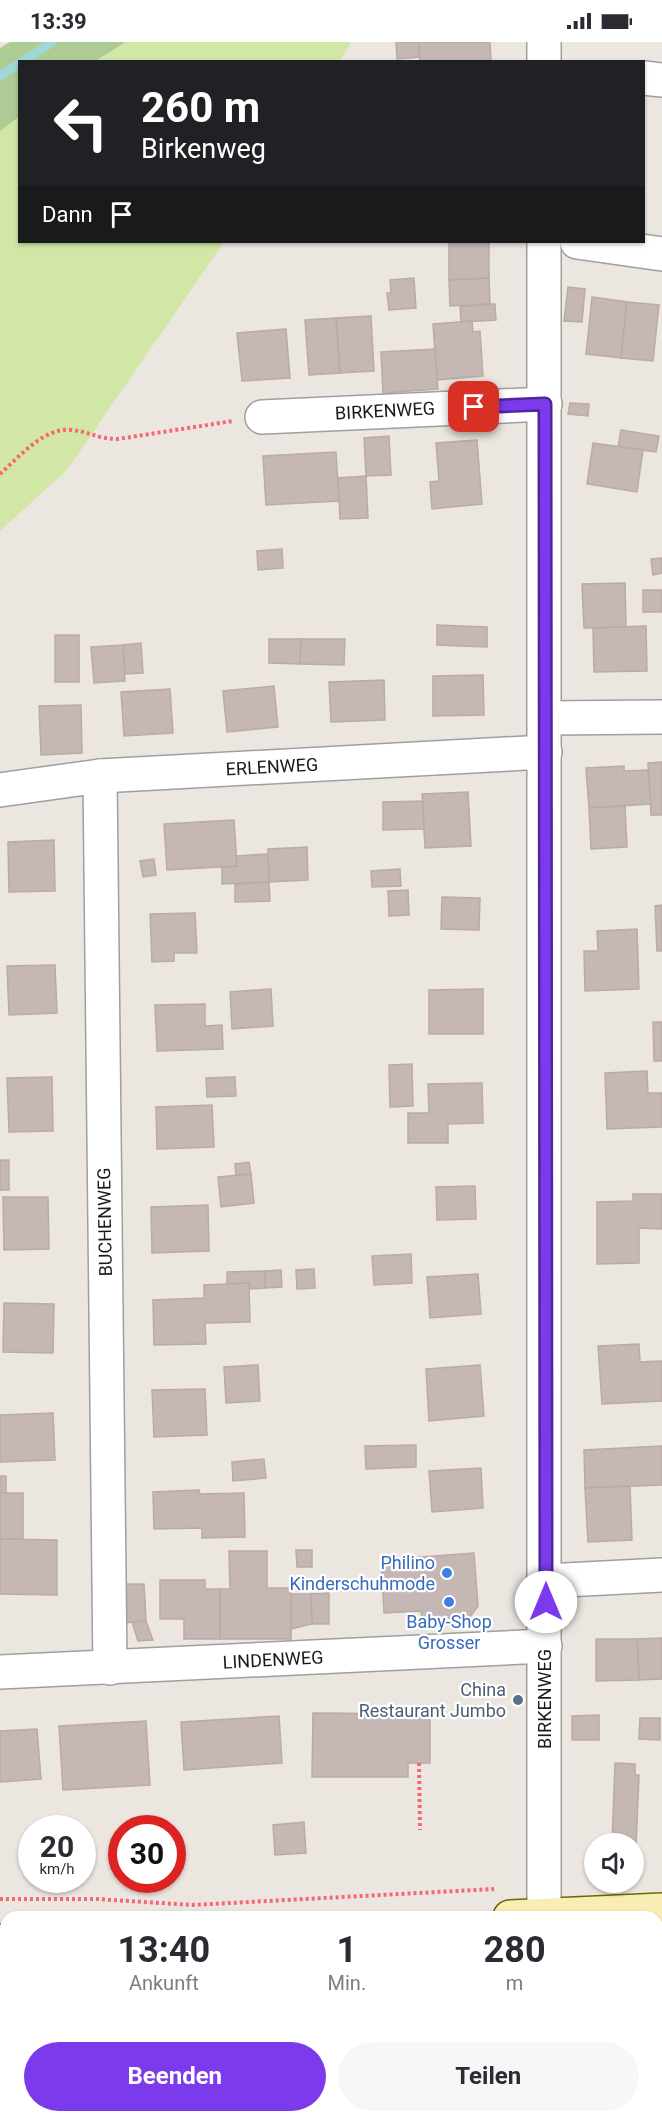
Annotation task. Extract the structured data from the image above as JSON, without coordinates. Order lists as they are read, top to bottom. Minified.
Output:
{"streets":{"street":["BIRKENWEG","ERLENWEG","BUCHENWEG","LINDENWEG"]},"crossings":[["BIRKENWEG","ERLENWEG"],["BIRKENWEG","LINDENWEG"],["ERLENWEG","BUCHENWEG"],["BUCHENWEG","LINDENWEG"]],"places":["Philino Kinderschuhmode","Baby-Shop Grosser","China Restaurant Jumbo"],"page":{"status":"13:39","turn":["260 m","Birkenweg"],"then":"Dann","speed":"20 km/h","limit":"30","eta":["13:40","Ankunft","1","Min.","280","m"],"buttons":["Beenden","Teilen"]}}
